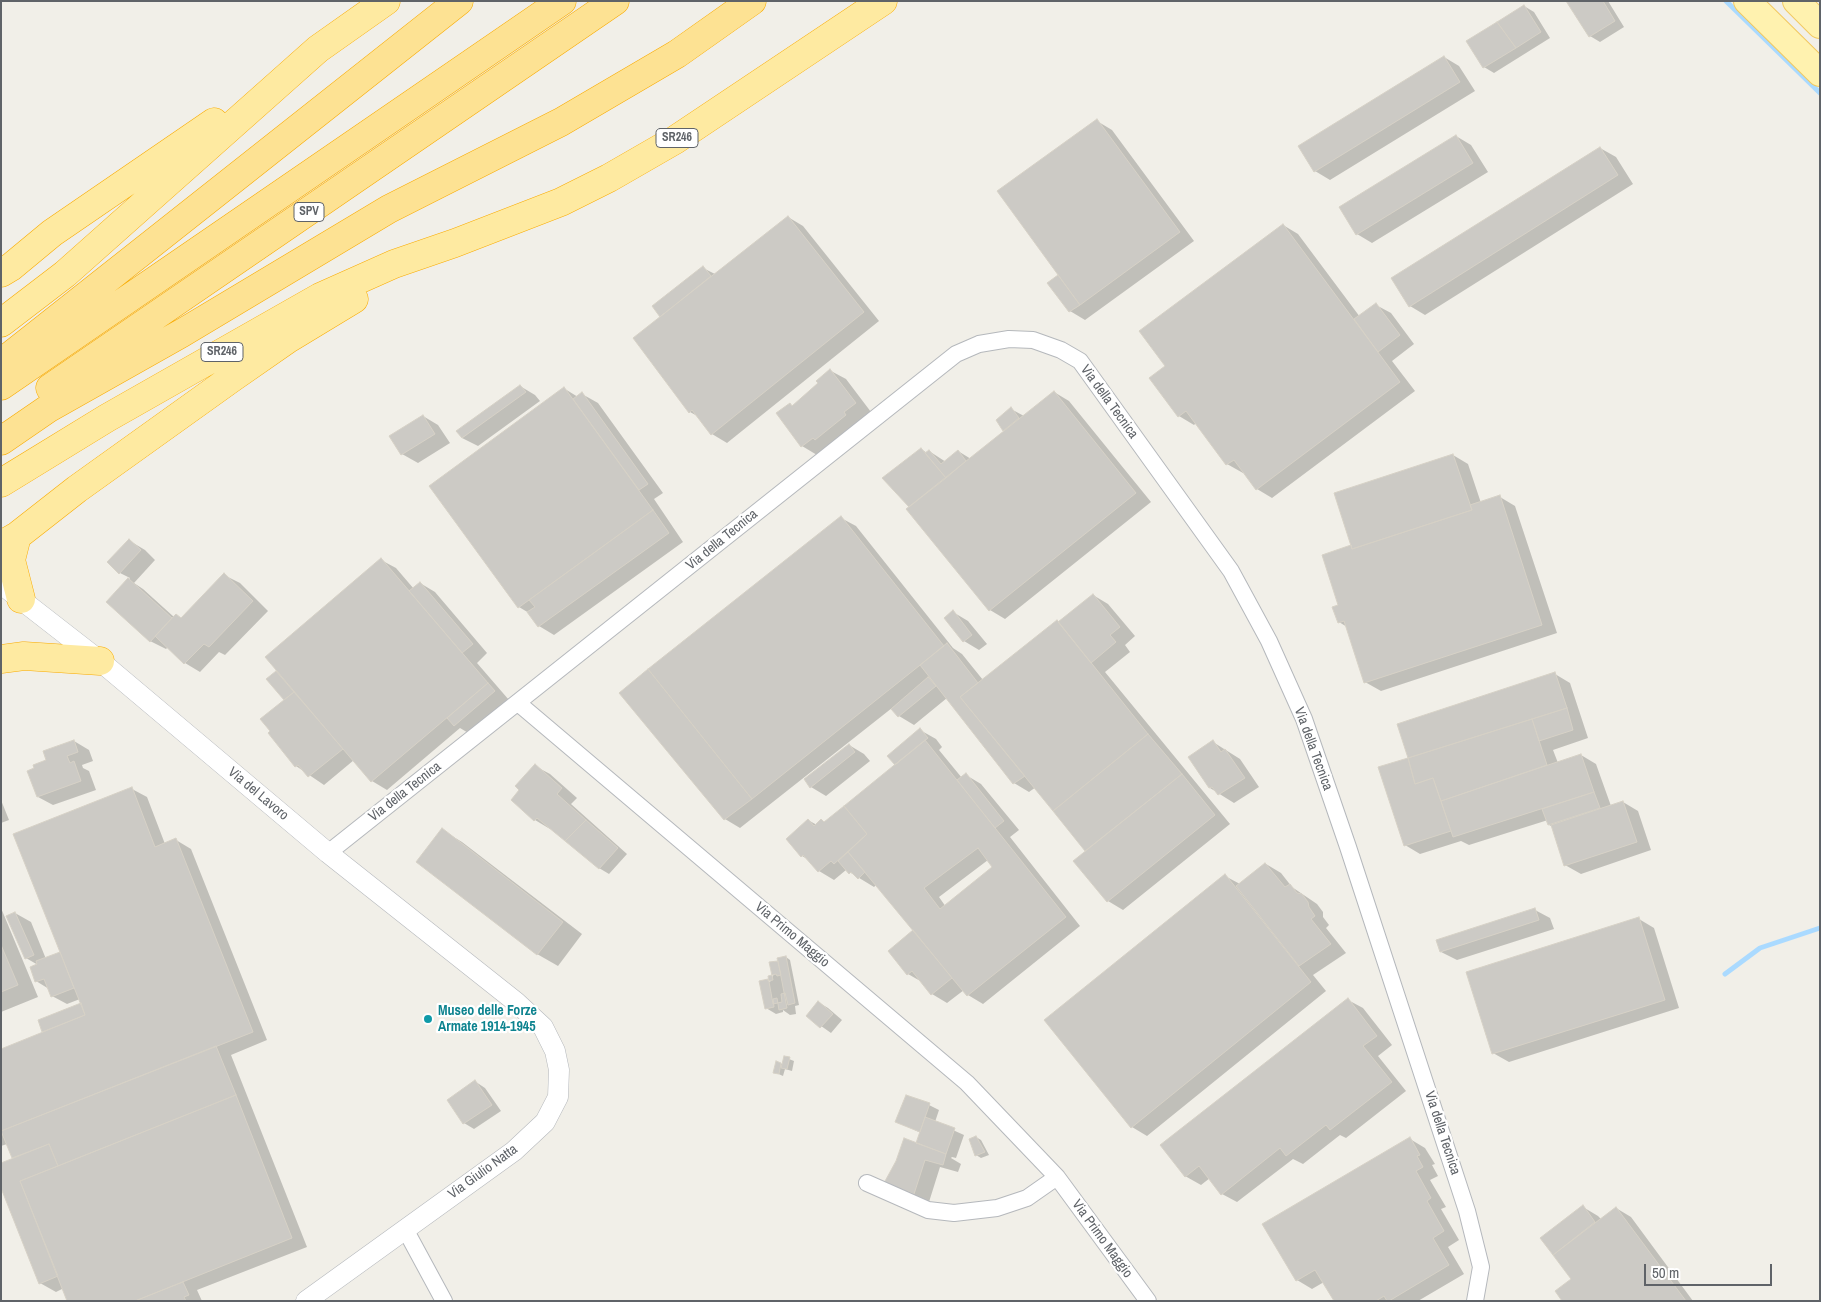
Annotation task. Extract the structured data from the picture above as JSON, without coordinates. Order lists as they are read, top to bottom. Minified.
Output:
{"streets":{"highway":["SR246","SPV"],"street":["Via della Tecnica","Via del Lavoro","Via Primo Maggio","Via Giulio Natta"]},"crossings":[["Via della Tecnica","Via del Lavoro"],["Via della Tecnica","Via Primo Maggio"],["Via del Lavoro","Via Giulio Natta"]],"places":["Museo delle Forze Armate 1914-1945"],"scale_bar":"50 m"}
